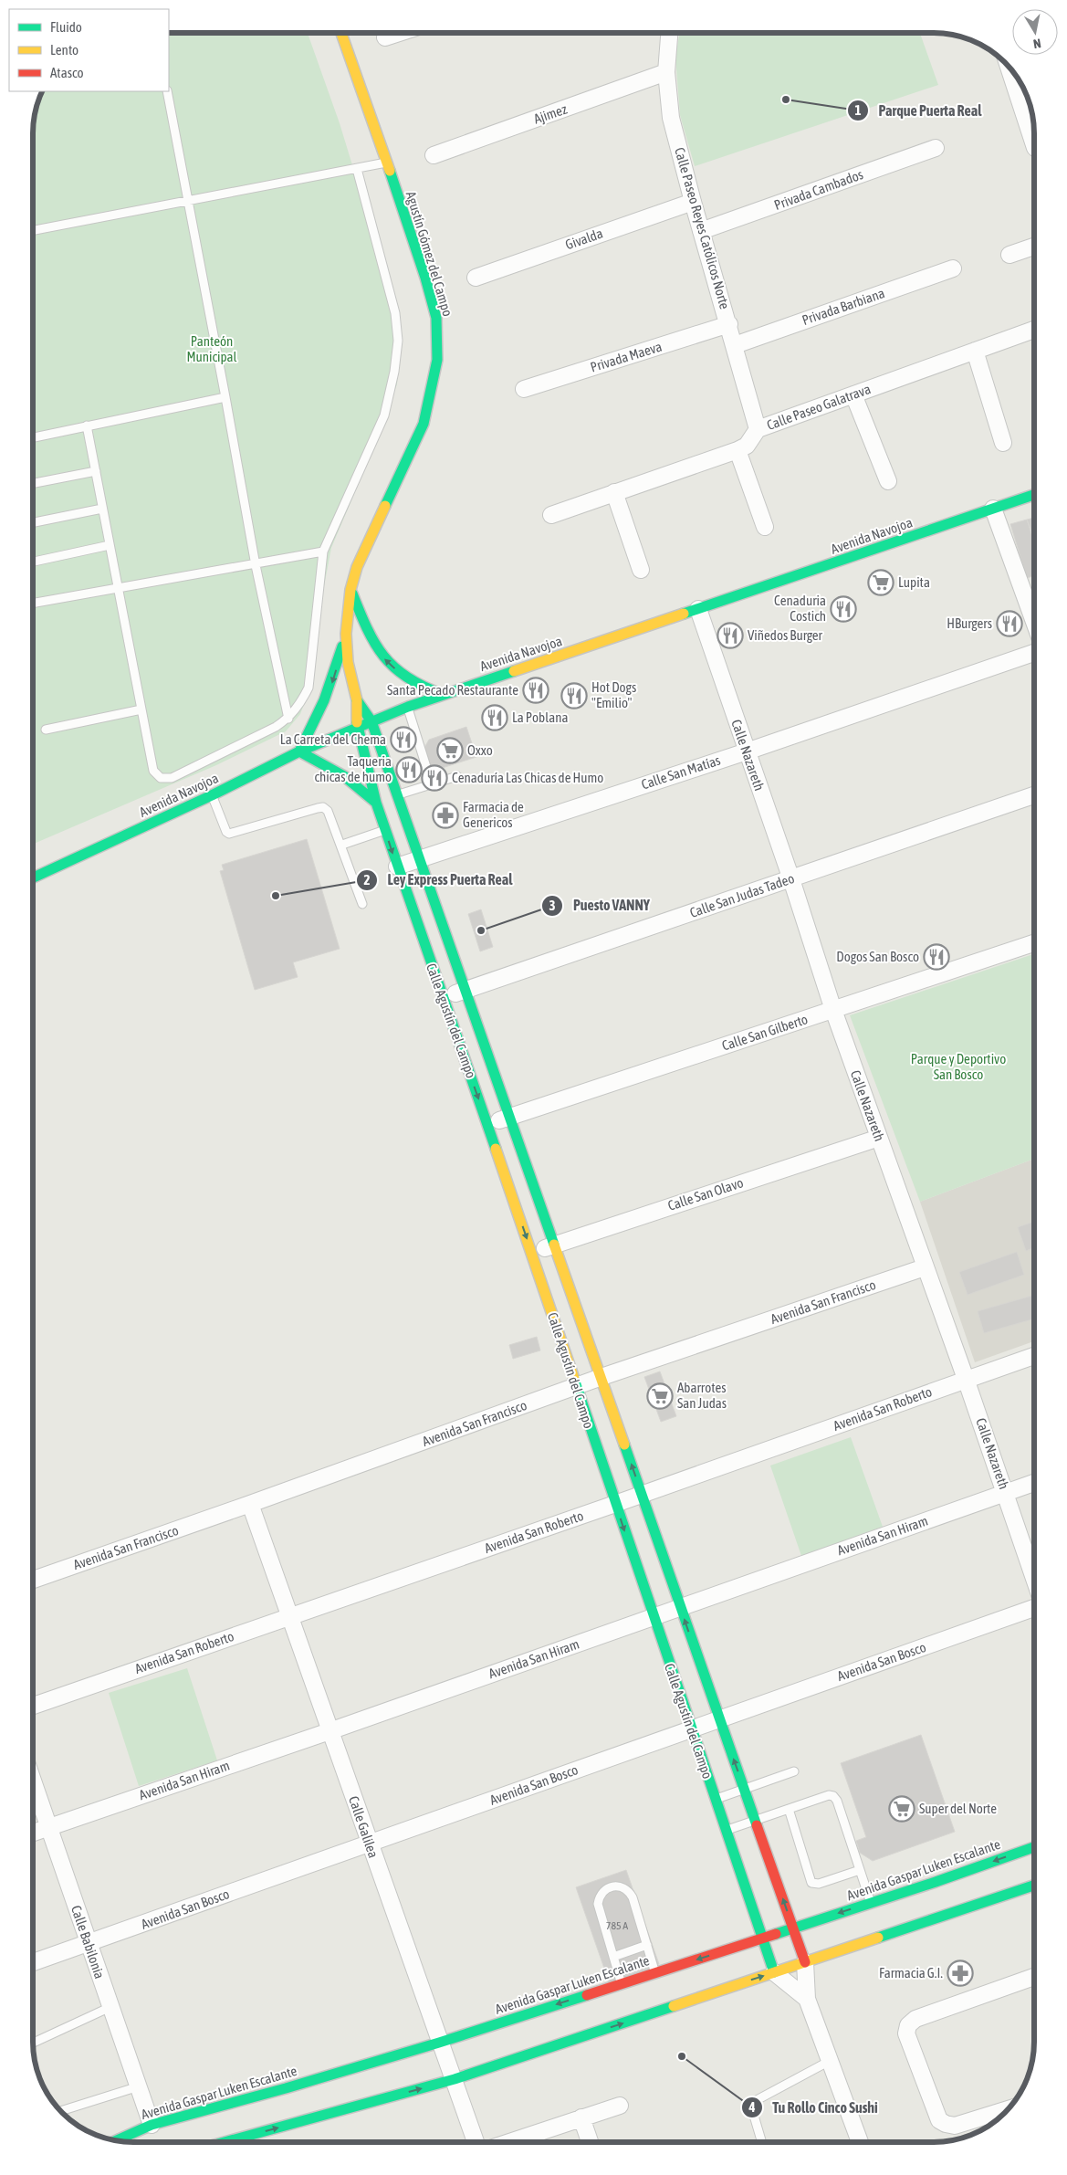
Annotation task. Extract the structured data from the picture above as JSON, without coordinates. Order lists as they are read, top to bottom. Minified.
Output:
{"streets":{"street":["Ajimez","Privada Cambados","Calle Paseo Reyes Católicos Norte","Givalda","Agustín Gómez del Campo","Privada Barbiana","Privada Maeva","Calle Paseo Galatrava","Avenida Navojoa","Calle Nazareth","Calle San Matías","Calle San Judas Tadeo","Calle Agustín del Campo","Calle San Gilberto","Calle San Olavo","Avenida San Francisco","Avenida San Roberto","Avenida San Hiram","Avenida San Bosco","Calle Galilea","Avenida Gaspar Luken Escalante","Calle Babilonia"]},"crossings":[["Ajimez","Calle Paseo Reyes Católicos Norte"],["Privada Cambados","Calle Paseo Reyes Católicos Norte"],["Calle Paseo Reyes Católicos Norte","Givalda"],["Calle Paseo Reyes Católicos Norte","Privada Barbiana"],["Calle Paseo Reyes Católicos Norte","Privada Maeva"],["Calle Paseo Reyes Católicos Norte","Calle Paseo Galatrava"],["Agustín Gómez del Campo","Avenida Navojoa"],["Agustín Gómez del Campo","Calle Agustín del Campo"],["Avenida Navojoa","Calle Nazareth"],["Avenida Navojoa","Calle Agustín del Campo"],["Calle Nazareth","Calle San Matías"],["Calle Nazareth","Calle San Judas Tadeo"],["Calle Nazareth","Calle San Gilberto"],["Calle Nazareth","Calle San Olavo"],["Calle Nazareth","Avenida San Francisco"],["Calle Nazareth","Avenida San Roberto"],["Calle Nazareth","Avenida San Hiram"],["Calle San Matías","Calle Agustín del Campo"],["Calle San Judas Tadeo","Calle Agustín del Campo"],["Calle Agustín del Campo","Calle San Gilberto"],["Calle Agustín del Campo","Calle San Olavo"],["Calle Agustín del Campo","Avenida San Francisco"],["Calle Agustín del Campo","Avenida San Roberto"],["Calle Agustín del Campo","Avenida San Hiram"],["Calle Agustín del Campo","Avenida San Bosco"],["Calle Agustín del Campo","Avenida Gaspar Luken Escalante"],["Avenida San Francisco","Calle Galilea"],["Avenida San Roberto","Calle Galilea"],["Avenida San Hiram","Calle Galilea"],["Avenida San Hiram","Calle Babilonia"],["Avenida San Bosco","Calle Galilea"],["Avenida San Bosco","Calle Babilonia"],["Calle Galilea","Avenida Gaspar Luken Escalante"],["Avenida Gaspar Luken Escalante","Calle Babilonia"]],"parks":["Panteón Municipal","Parque y Deportivo San Bosco"],"places":{"other":["Parque Puerta Real","Ley Express Puerta Real","Puesto VANNY","Tu Rollo Cinco Sushi"],"supermarket":["Lupita","Oxxo","Abarrotes San Judas","Super del Norte"],"restaurant":["Cenaduria Costich","HBurgers","Viñedos Burger","Santa Pecado Restaurante","Hot Dogs \"Emilio\"","La Poblana","La Carreta del Chema","Taqueria chicas de humo","Cenaduría Las Chicas de Humo","Dogos San Bosco"],"pharmacy":["Farmacia de Genericos","Farmacia G.I."]},"house_numbers":["785 A"],"legend":["Fluido","Lento","Atasco"],"north":"bottom"}
